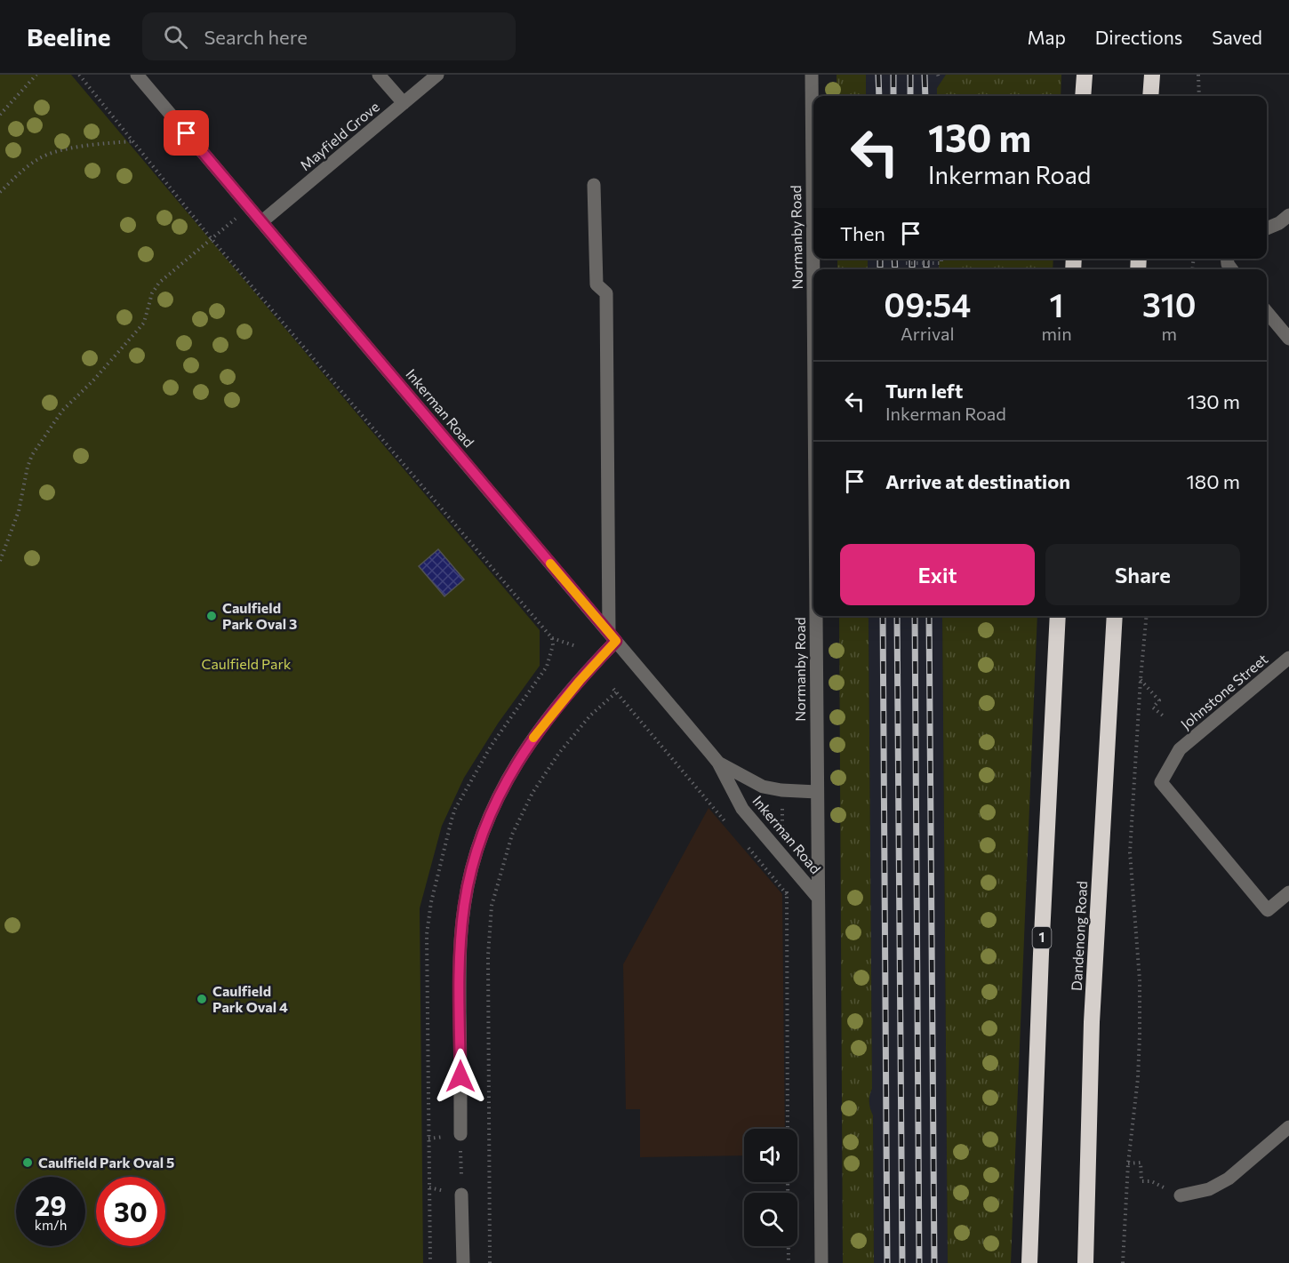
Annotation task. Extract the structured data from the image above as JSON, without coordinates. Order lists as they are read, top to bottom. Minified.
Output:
{"streets":{"highway":["Dandenong Road","1"],"street":["Mayfield Grove","Normanby Road","Inkerman Road","Johnstone Street"]},"crossings":[["Mayfield Grove","Inkerman Road"],["Normanby Road","Inkerman Road"]],"parks":["Caulfield Park"],"places":["Caulfield Park Oval 3","Caulfield Park Oval 4","Caulfield Park Oval 5"],"page":{"header":"Beeline","search":"Search here","nav":["Map","Directions","Saved"],"turn":["130 m","Inkerman Road"],"then":"Then","eta":["09:54","Arrival","1","min","310","m"],"list":[{"name":"Turn left","note":"Inkerman Road","value":"130 m"},{"name":"Arrive at destination","value":"180 m"}],"buttons":["Exit","Share"],"speed":"29 km/h","limit":"30"}}
